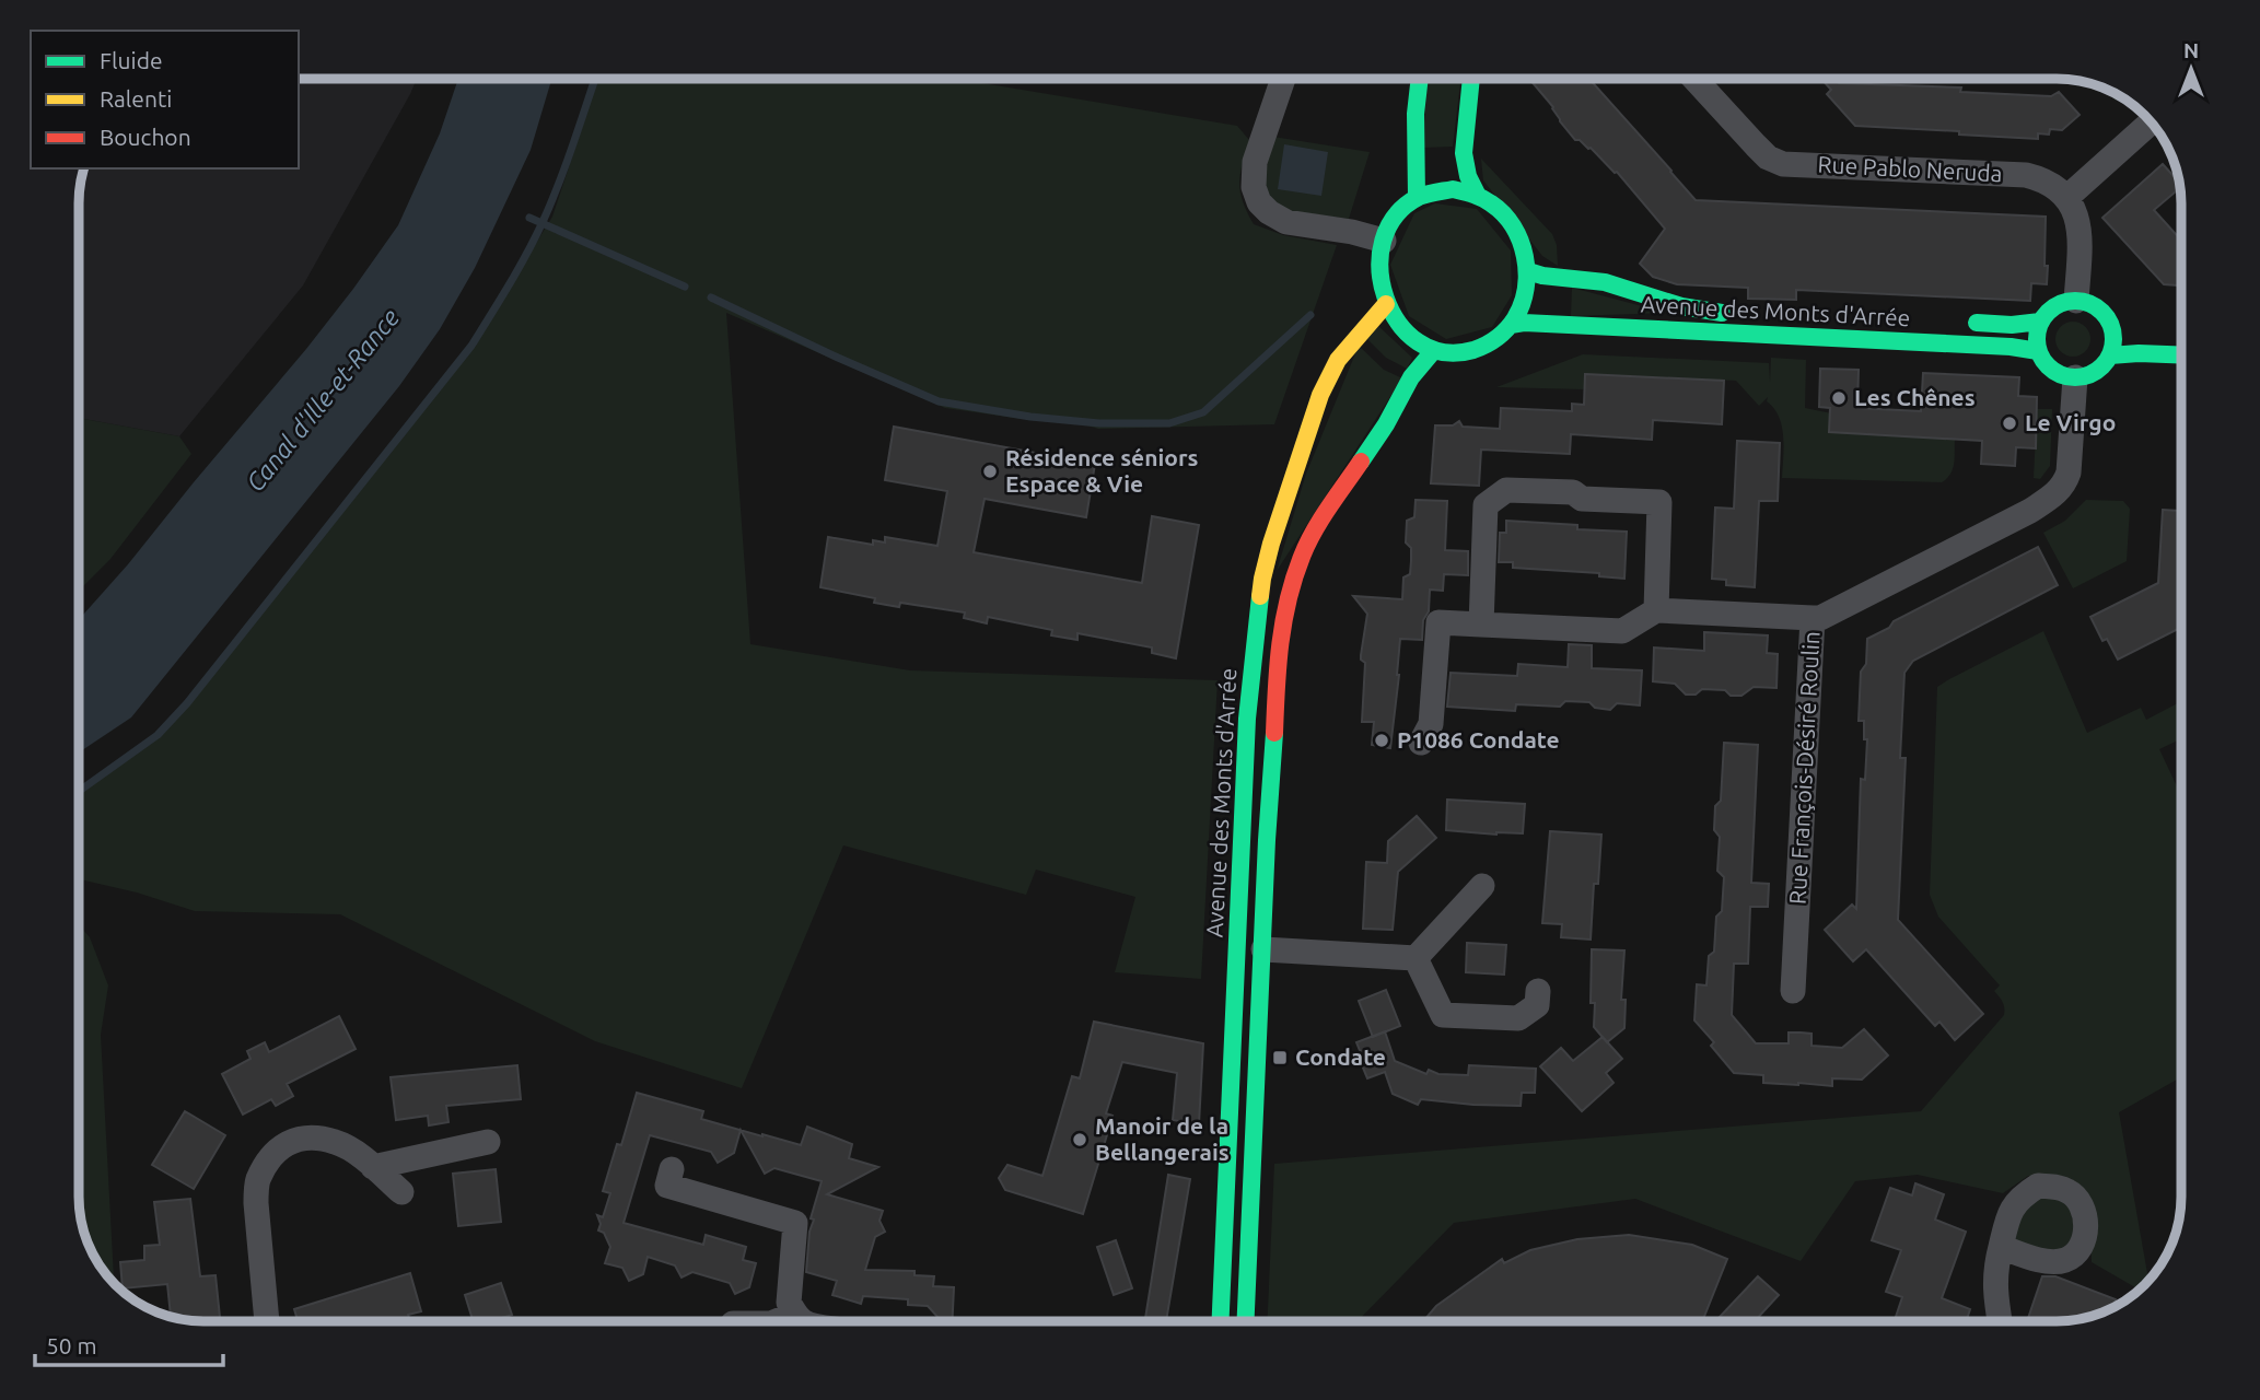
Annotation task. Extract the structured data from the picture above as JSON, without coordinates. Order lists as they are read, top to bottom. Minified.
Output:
{"streets":{"street":["Rue Pablo Neruda","Avenue des Monts d'Arrée","Rue François-Désiré Roulin"]},"crossings":[["Avenue des Monts d'Arrée","Rue François-Désiré Roulin"]],"water":["Canal d'Ille-et-Rance"],"places":{"other":["Les Chênes","Le Virgo","Résidence séniors Espace & Vie","P1086 Condate","Manoir de la Bellangerais"],"transit":["Condate"]},"legend":["Fluide","Ralenti","Bouchon"],"scale_bar":"50 m","north":"top"}
